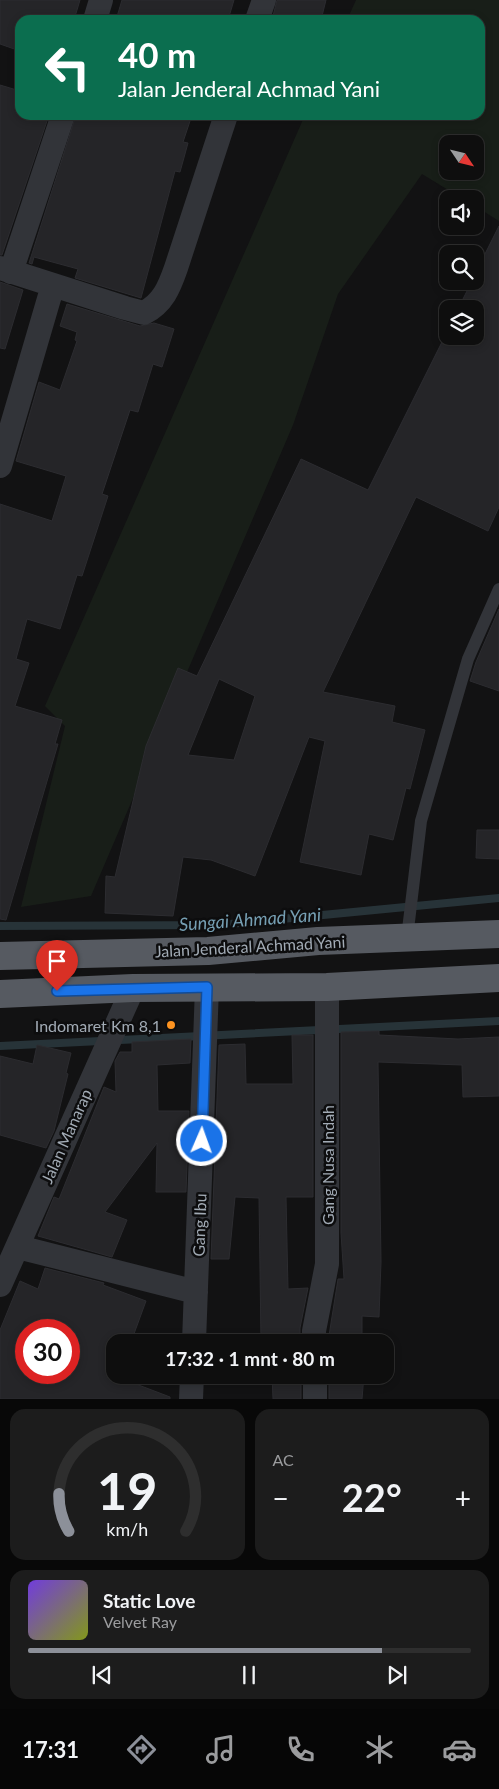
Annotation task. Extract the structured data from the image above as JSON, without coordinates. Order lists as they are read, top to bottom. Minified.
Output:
{"streets":{"highway":["Jalan Jenderal Achmad Yani"],"street":["Jalan Manarap","Gang Nusa Indah","Gang Ibu"]},"water":["Sungai Ahmad Yani"],"places":["Indomaret Km 8,1"],"north":"bottom right","page":{"turn":["40 m","Jalan Jenderal Achmad Yani"],"limit":"30","trip":"17:32 · 1 mnt · 80 m","tile":"AC","heat":["−","22°","+"],"song":["Static Love","Velvet Ray"],"tabs":"17:31","gauge":["19","km/h"]}}
